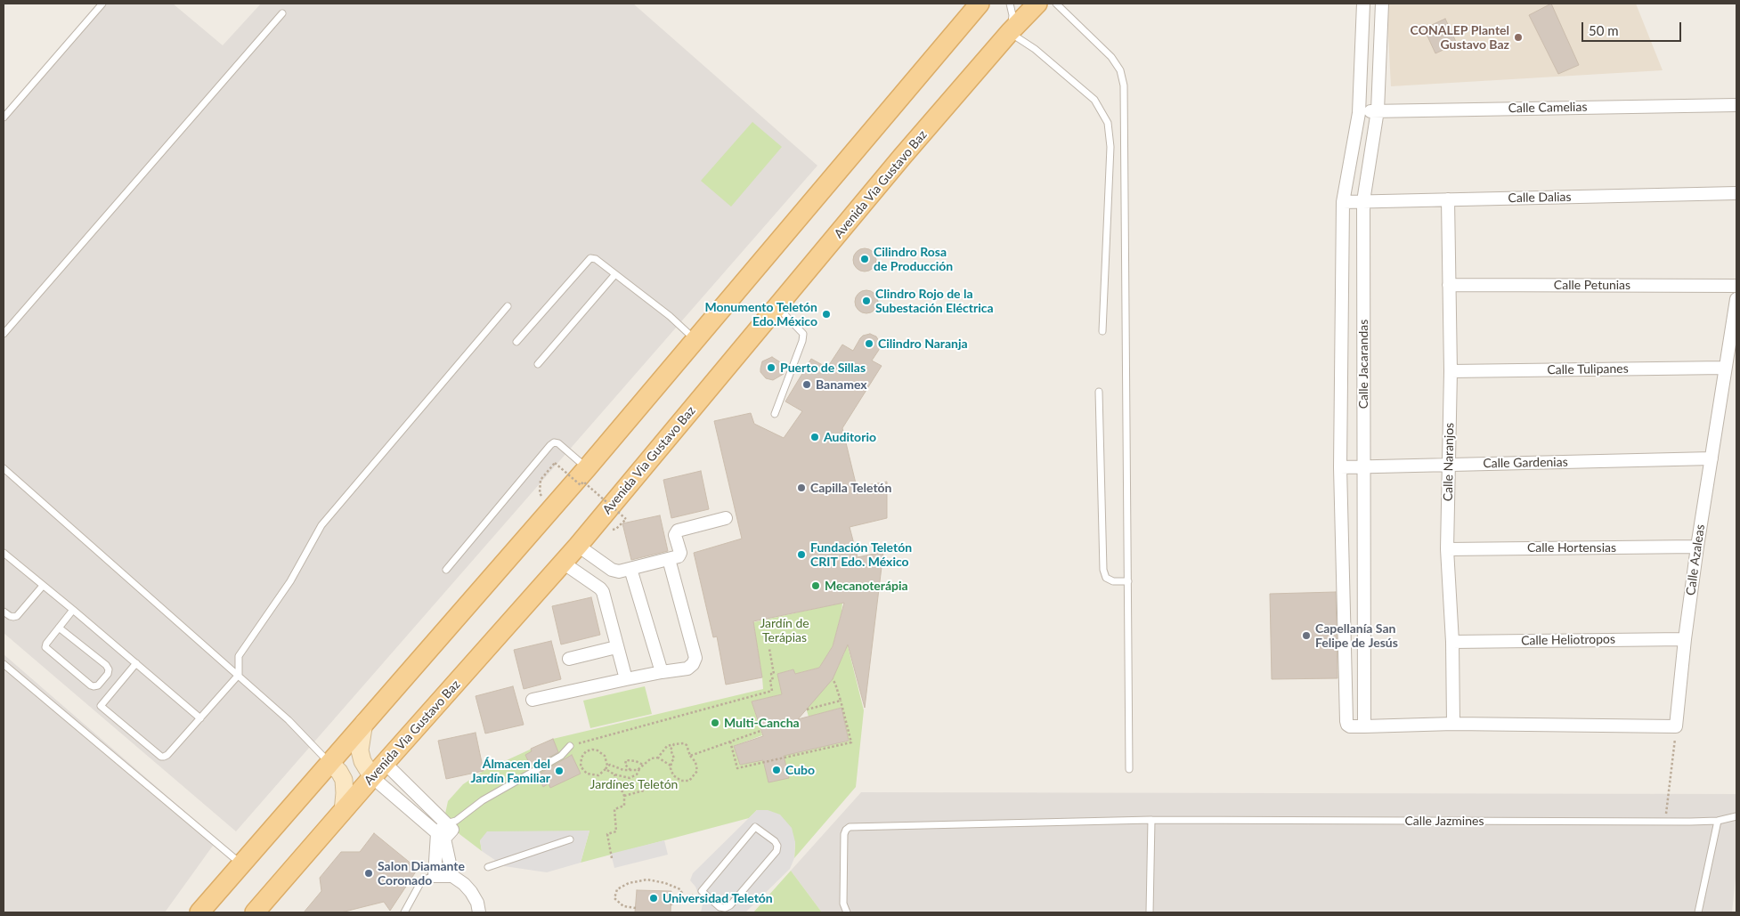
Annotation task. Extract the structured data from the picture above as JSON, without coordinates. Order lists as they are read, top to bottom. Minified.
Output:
{"streets":{"main road":["Avenida Via Gustavo Baz"],"street":["Calle Camelias","Calle Dalias","Calle Petunias","Calle Jacarandas","Calle Tulipanes","Calle Naranjos","Calle Gardenias","Calle Hortensias","Calle Azaleas","Calle Heliotropos"],"lane":["Calle Jazmines"]},"crossings":[["Calle Camelias","Calle Jacarandas"],["Calle Dalias","Calle Jacarandas"],["Calle Dalias","Calle Naranjos"],["Calle Petunias","Calle Naranjos"],["Calle Jacarandas","Calle Gardenias"],["Calle Tulipanes","Calle Naranjos"],["Calle Tulipanes","Calle Azaleas"],["Calle Naranjos","Calle Gardenias"],["Calle Naranjos","Calle Hortensias"],["Calle Naranjos","Calle Heliotropos"],["Calle Gardenias","Calle Azaleas"],["Calle Hortensias","Calle Azaleas"],["Calle Azaleas","Calle Heliotropos"]],"parks":["Jardín de Terápias","Jardínes Teletón"],"places":["CONALEP Plantel Gustavo Baz","Cilindro Rosa de Producción","Clindro Rojo de la Subestación Eléctrica","Monumento Teletón Edo.México","Cilindro Naranja","Puerto de Sillas","Banamex","Auditorio","Capilla Teletón","Fundación Teletón CRIT Edo. México","Mecanoterápia","Capellanía San Felipe de Jesús","Multi-Cancha","Cubo","Álmacen del Jardín Familiar","Salon Diamante Coronado","Universidad Teletón"],"scale_bar":"50 m"}
